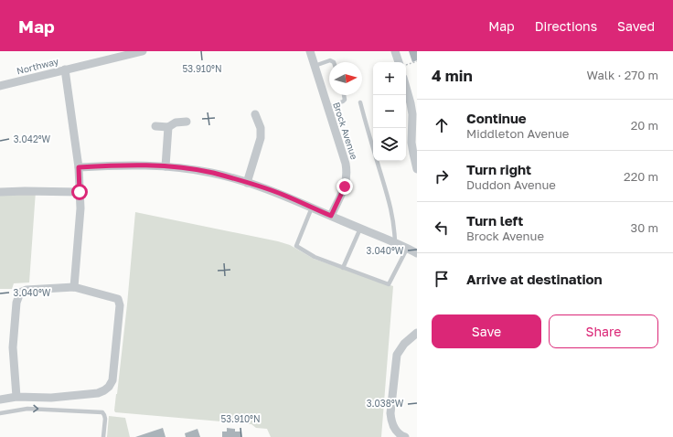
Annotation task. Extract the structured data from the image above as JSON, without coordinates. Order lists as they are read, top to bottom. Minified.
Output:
{"streets":{"street":["Northway","Brock Avenue"]},"north":"right","page":{"header":"Map","nav":["Map","Directions","Saved"],"heading":["4 min","Walk · 270 m"],"map_buttons":["+","−"],"list":[["Continue","Middleton Avenue","20 m"],["Turn right","Duddon Avenue","220 m"],["Turn left","Brock Avenue","30 m"],"Arrive at destination"],"buttons":["Save","Share"]},"coordinates":["53.910°N","3.042°W","3.040°W","3.038°W"]}
